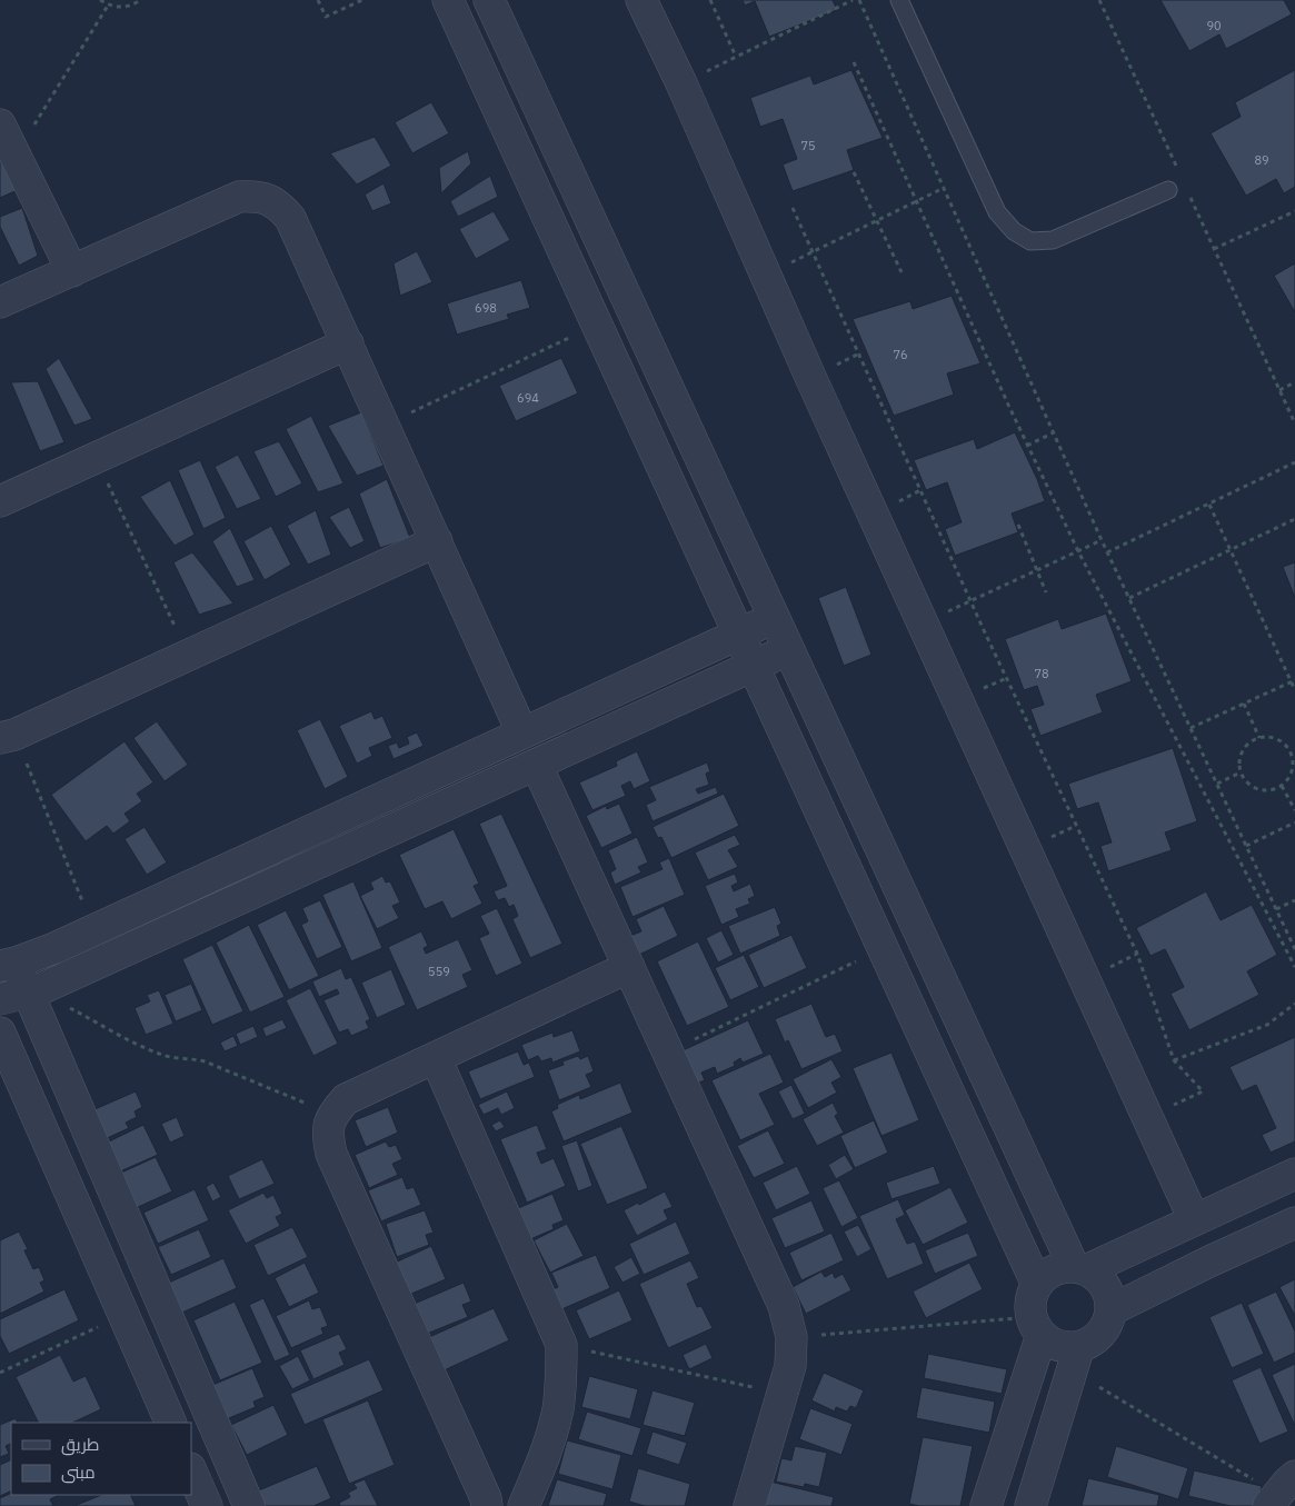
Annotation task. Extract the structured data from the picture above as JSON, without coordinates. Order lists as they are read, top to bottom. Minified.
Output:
{"house_numbers":["90","75","89","698","76","694","78","559"],"legend":["طريق","مبنى"]}
